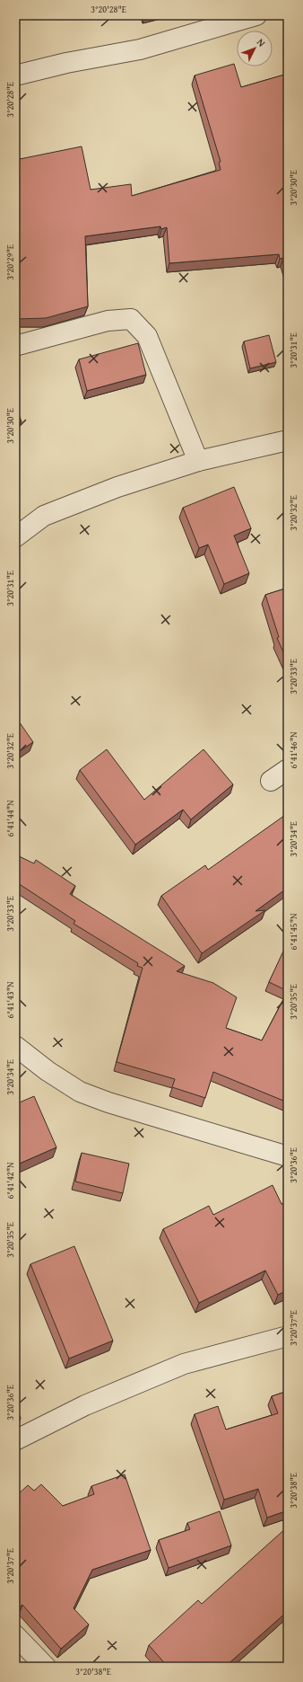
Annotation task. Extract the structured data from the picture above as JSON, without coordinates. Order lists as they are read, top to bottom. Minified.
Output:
{"north":"top right","coordinates":["3°20'28\"E","3°20'30\"E","3°20'29\"E","3°20'31\"E","3°20'32\"E","3°20'33\"E","6°41'46\"N","6°41'44\"N","3°20'34\"E","6°41'45\"N","6°41'43\"N","3°20'35\"E","3°20'36\"E","6°41'42\"N","3°20'37\"E","3°20'38\"E"]}
